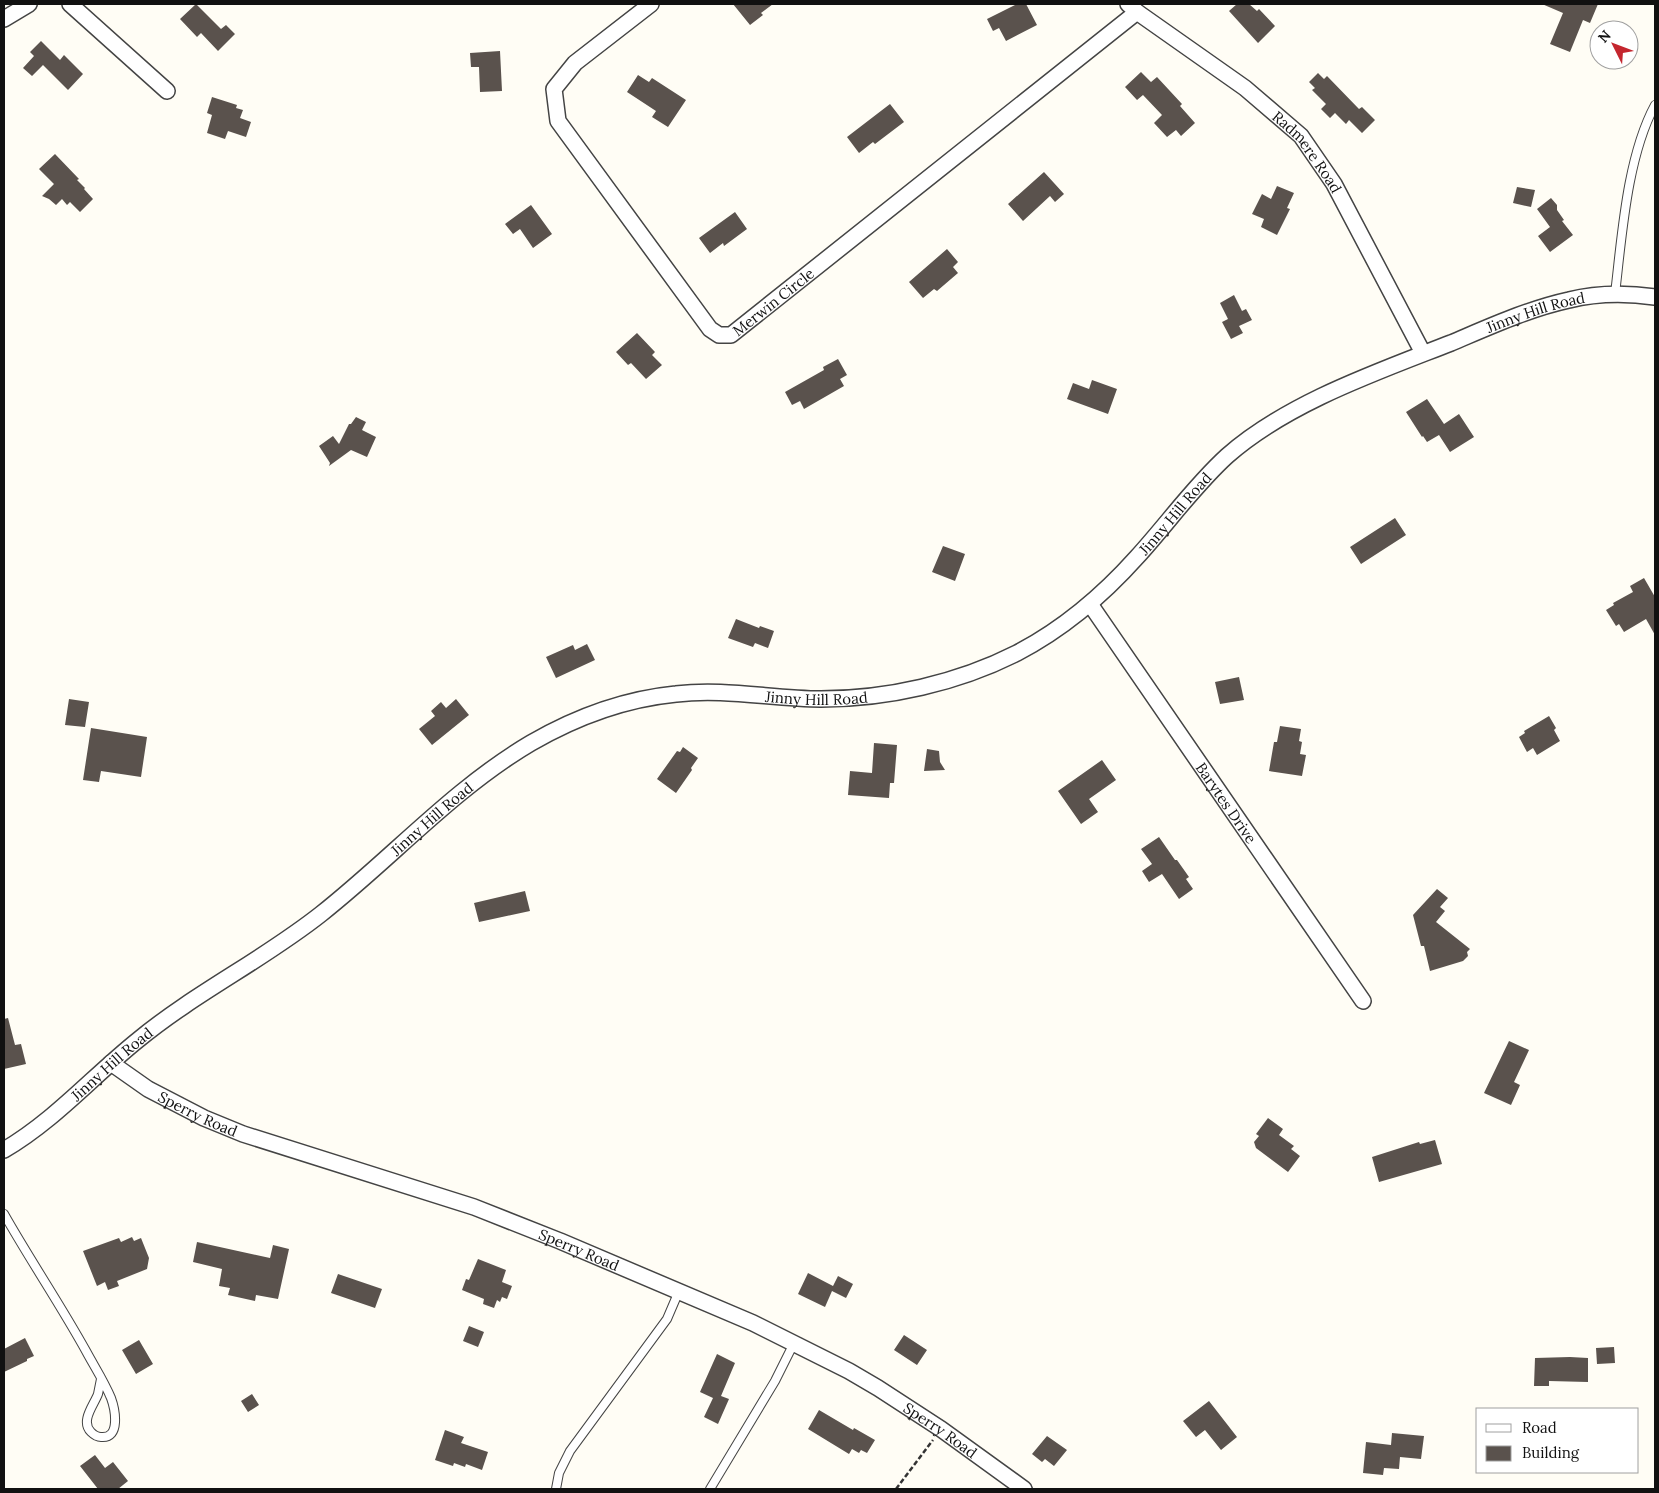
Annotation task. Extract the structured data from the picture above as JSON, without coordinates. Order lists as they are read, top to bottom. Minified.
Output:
{"streets":{"street":["Radmere Road","Merwin Circle","Jinny Hill Road","Barytes Drive","Sperry Road"]},"crossings":[["Radmere Road","Merwin Circle"],["Radmere Road","Jinny Hill Road"],["Jinny Hill Road","Barytes Drive"],["Jinny Hill Road","Sperry Road"]],"legend":["Road","Building"],"north":"top left"}
